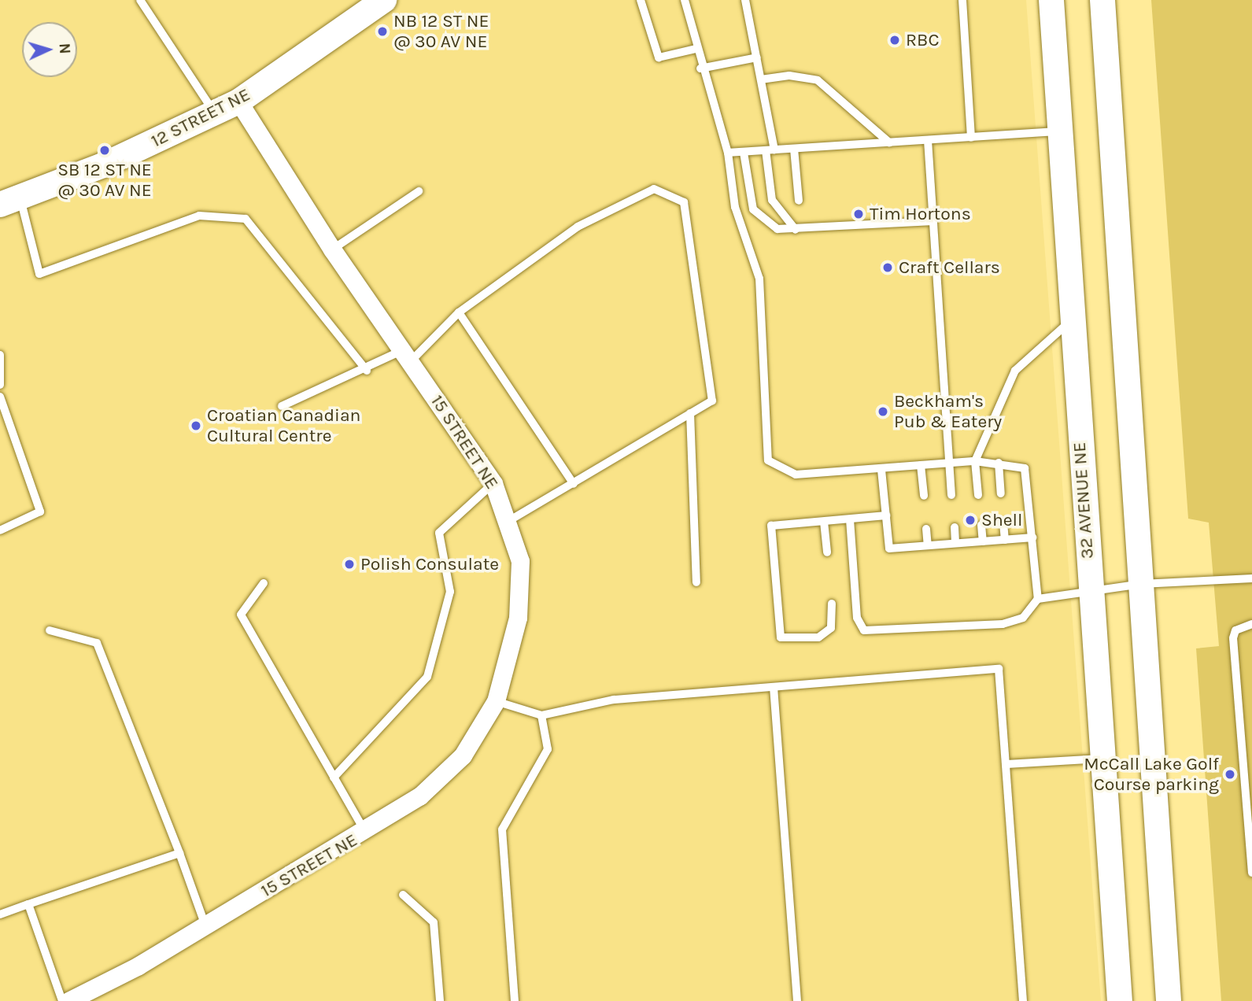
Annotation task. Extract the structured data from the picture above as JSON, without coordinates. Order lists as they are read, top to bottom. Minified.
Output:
{"streets":{"main road":["12 STREET NE","32 AVENUE NE"],"street":["15 STREET NE"]},"crossings":[["12 STREET NE","15 STREET NE"]],"places":["NB 12 ST NE @ 30 AV NE","RBC","SB 12 ST NE @ 30 AV NE","Tim Hortons","Craft Cellars","Beckham's Pub & Eatery","Croatian Canadian Cultural Centre","Shell","Polish Consulate","McCall Lake Golf Course parking"],"north":"right"}
